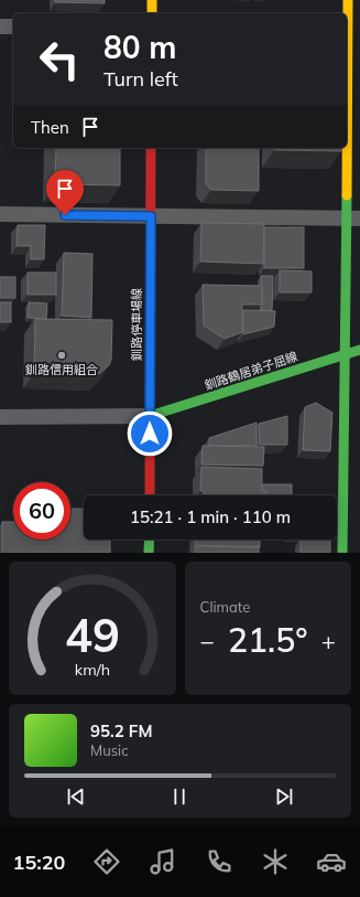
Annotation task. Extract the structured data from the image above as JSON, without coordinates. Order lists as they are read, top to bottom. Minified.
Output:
{"streets":{"main road":["釧路停車場線","釧路鶴居弟子屈線"]},"crossings":[["釧路停車場線","釧路鶴居弟子屈線"]],"places":["釧路信用組合"],"page":{"turn":["80 m","Turn left"],"then":"Then","limit":"60","trip":"15:21 · 1 min · 110 m","tile":"Climate","heat":["−","21.5°","+"],"song":["95.2 FM","Music"],"tabs":"15:20","gauge":["49","km/h"]}}
